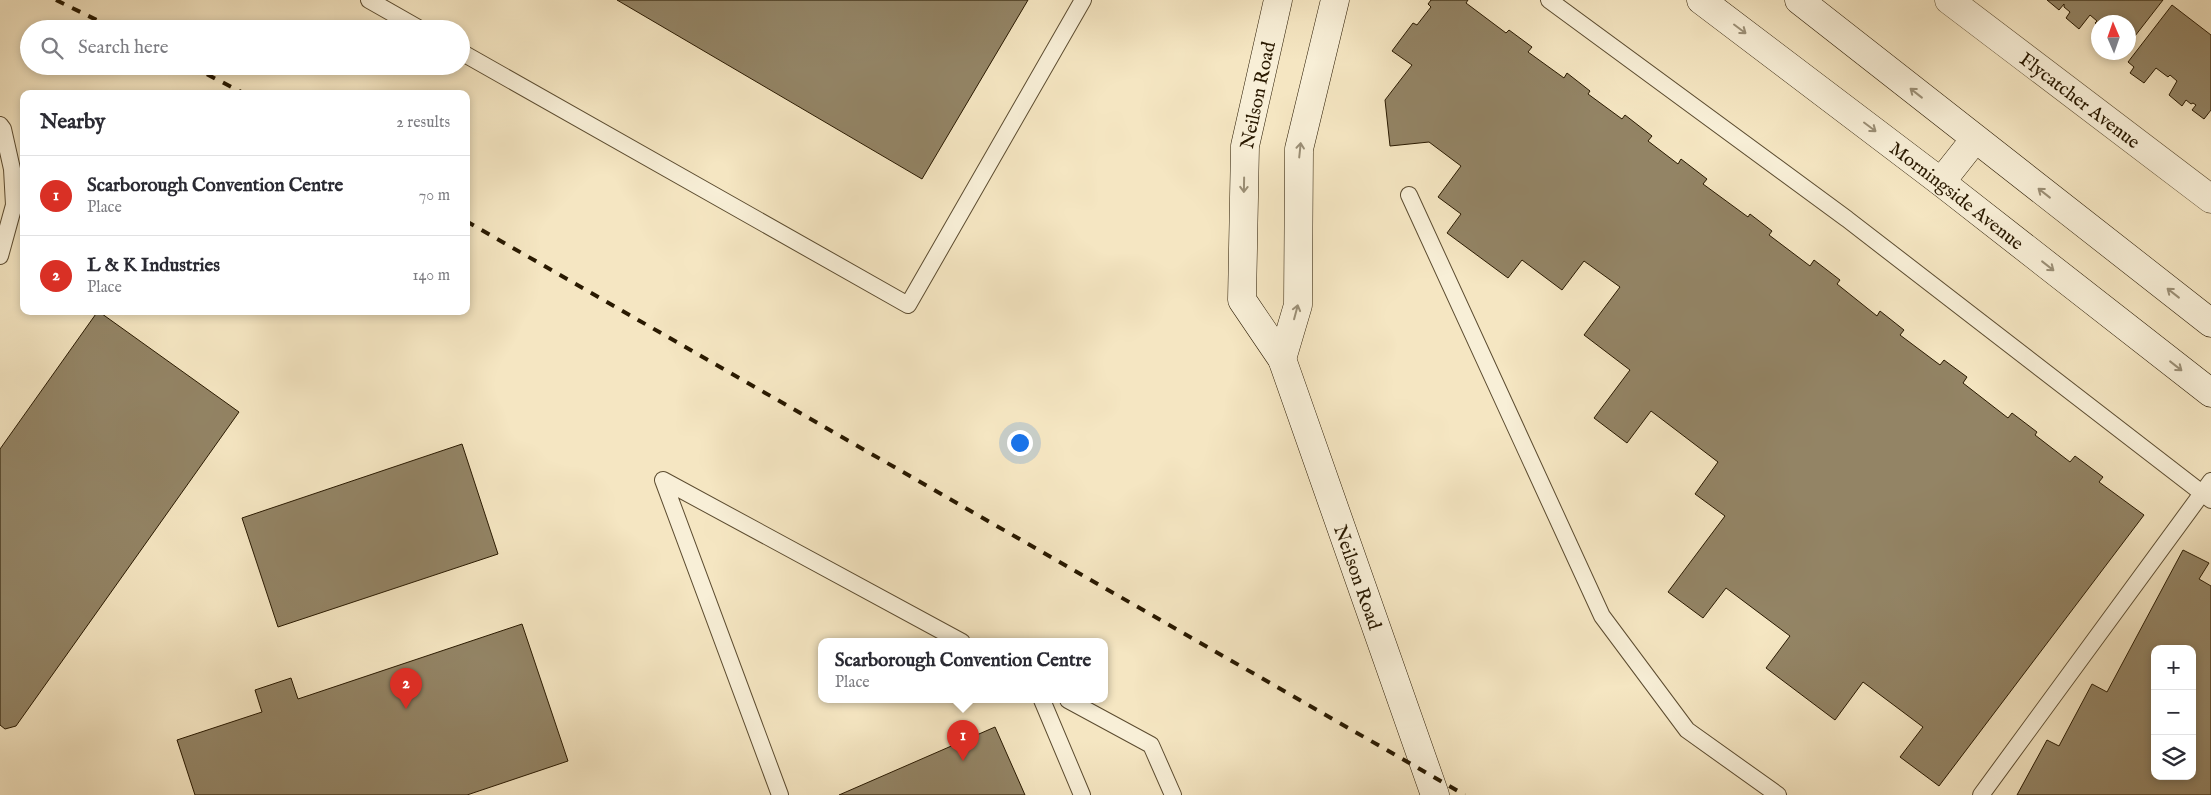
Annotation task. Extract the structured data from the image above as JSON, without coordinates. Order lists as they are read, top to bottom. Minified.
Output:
{"streets":{"street":["Neilson Road","Flycatcher Avenue","Morningside Avenue"]},"north":"top","page":{"search":"Search here","heading":["Nearby","2 results"],"list":[{"mark":"1","name":"Scarborough Convention Centre","note":"Place","value":"70 m"},{"mark":"2","name":"L & K Industries","note":"Place","value":"140 m"}],"popup":["Scarborough Convention Centre","Place"],"map_buttons":["+","−"],"pins":["2","1"]}}
